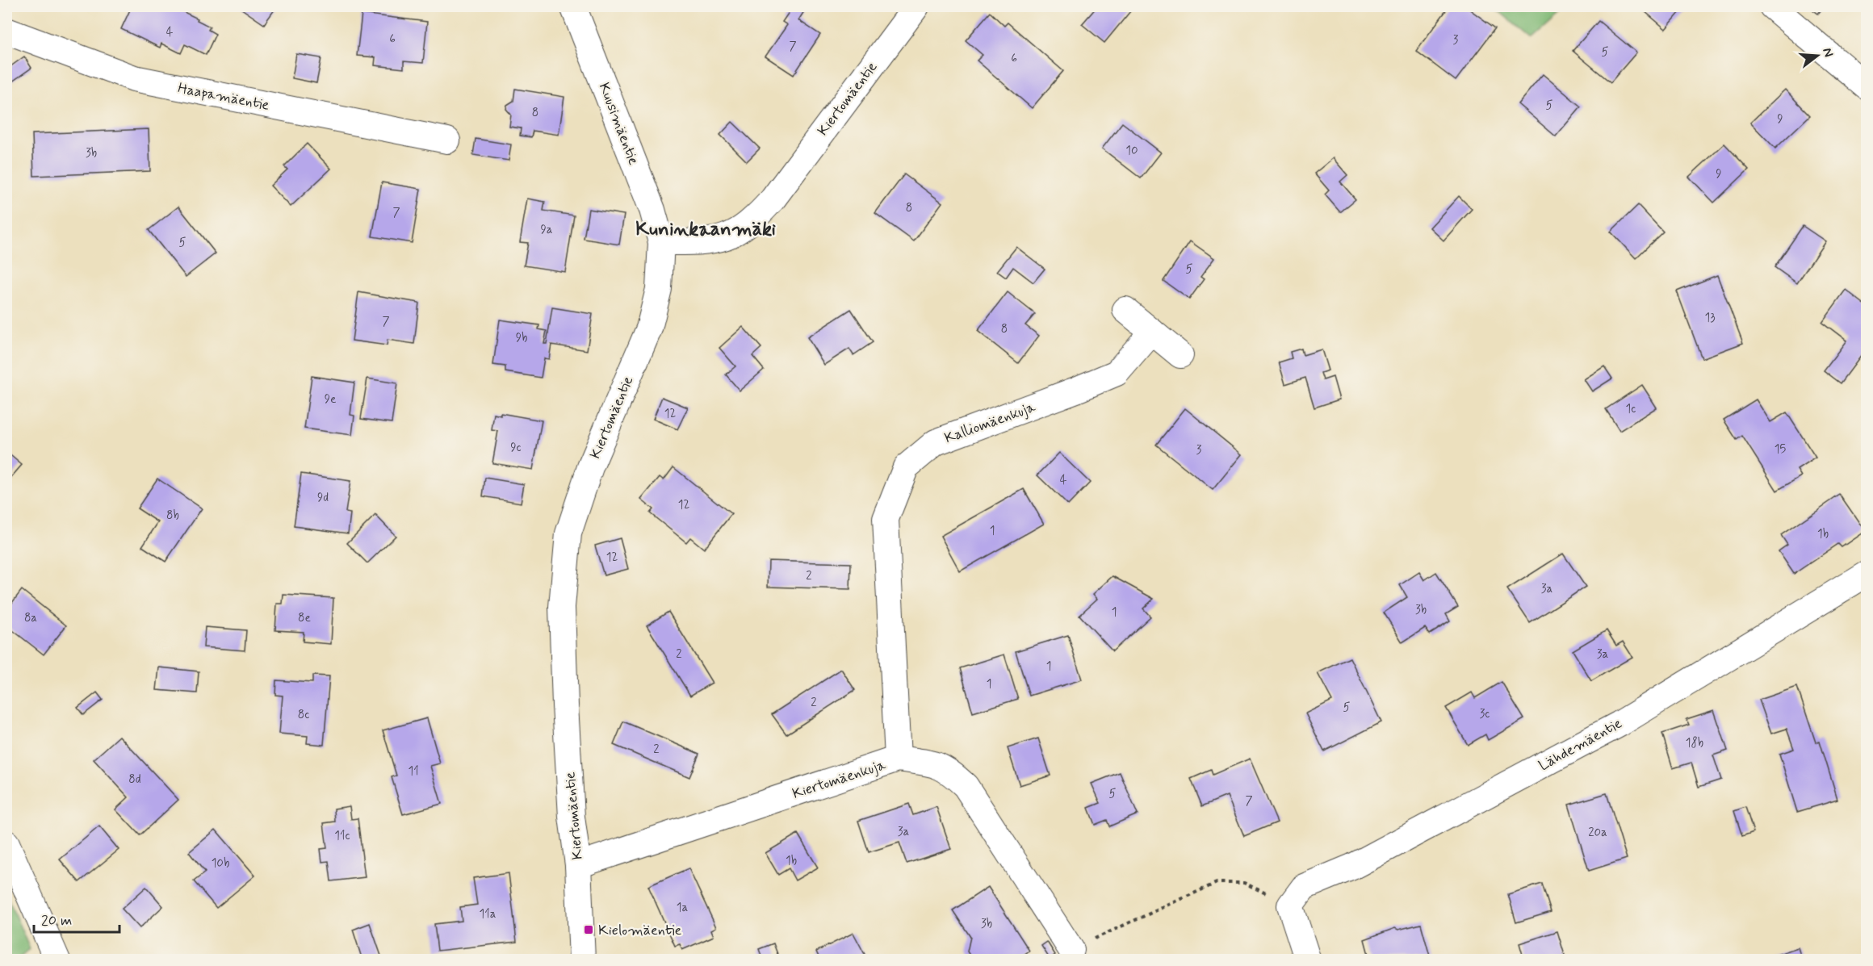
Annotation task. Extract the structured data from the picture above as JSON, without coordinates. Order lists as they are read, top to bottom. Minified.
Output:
{"streets":{"street":["Haapamäentie","Kiertomäentie","Kuusimäentie","Kalliomäenkuja","Lähdemäentie","Kiertomäenkuja"]},"crossings":[["Kiertomäentie","Kuusimäentie"],["Kiertomäentie","Kiertomäenkuja"],["Kalliomäenkuja","Kiertomäenkuja"]],"districts":["Kuninkaanmäki"],"places":{"transit":["Kielomäentie"]},"house_numbers":["4","6","3","7","5","6","5","8","9","10","3b","9","8","7","9a","5","5","13","7","8","9b","9e","1c","12","9c","15","3","4","9d","12","8b","1","1b","12","2","3a","3b","1","8a","8e","2","3a","1","1","2","5","3c","8c","18b","2","11","8d","5","7","3a","20a","11c","1b","10b","1a","11a","3b"],"scale_bar":"20 m","north":"right"}
